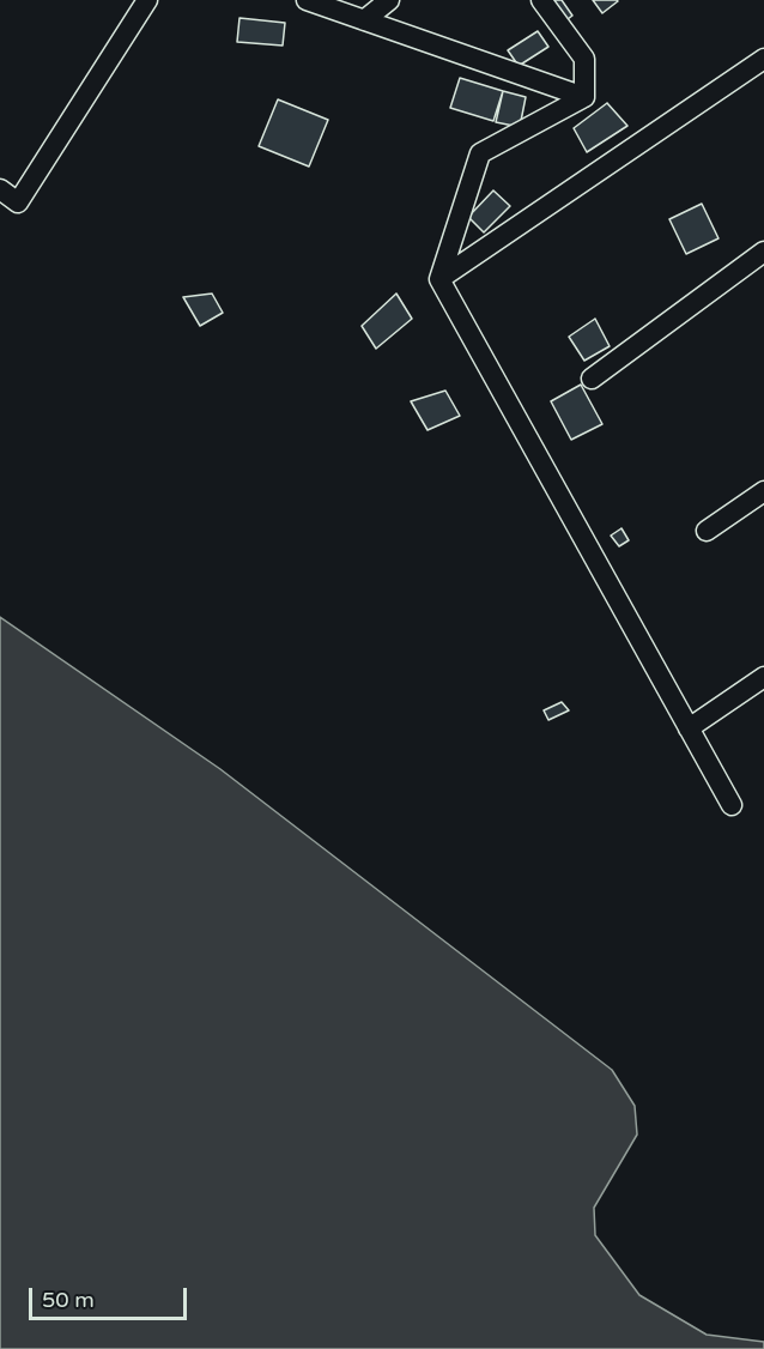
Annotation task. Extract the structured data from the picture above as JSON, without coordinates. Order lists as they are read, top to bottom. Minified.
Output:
{"scale_bar":"50 m"}
